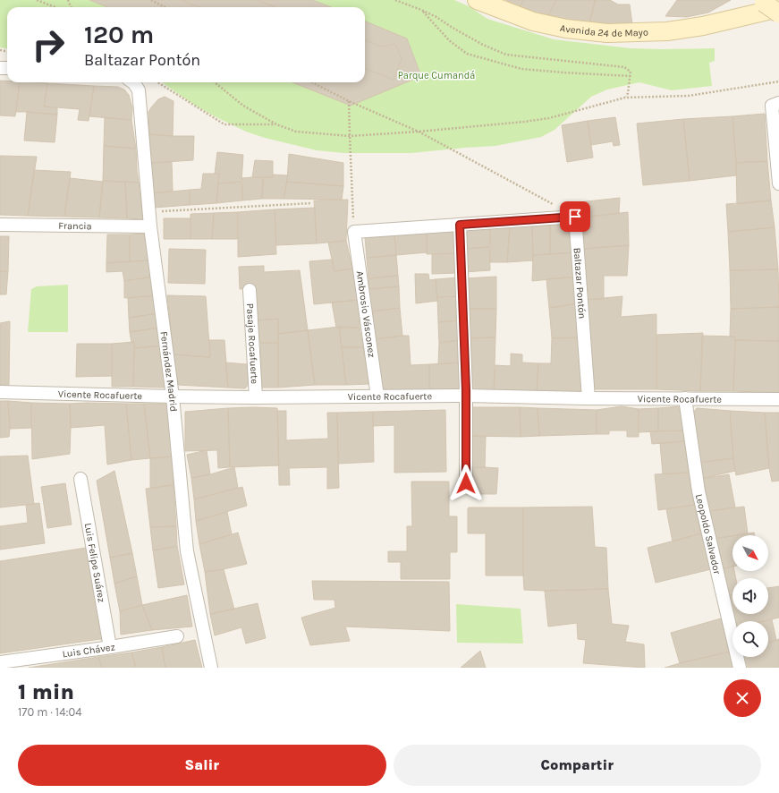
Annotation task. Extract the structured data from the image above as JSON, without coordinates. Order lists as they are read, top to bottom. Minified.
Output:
{"streets":{"main road":["Avenida 24 de Mayo"],"street":["Francia","Baltazar Pontón","Ambrosio Vásconez","Pasaje Rocafuerte","Fernández Madrid","Vicente Rocafuerte","Leopoldo Salvador","Luis Felipe Suárez","Luis Chávez"]},"crossings":[["Francia","Fernández Madrid"],["Baltazar Pontón","Ambrosio Vásconez"],["Baltazar Pontón","Vicente Rocafuerte"],["Ambrosio Vásconez","Vicente Rocafuerte"],["Pasaje Rocafuerte","Vicente Rocafuerte"],["Fernández Madrid","Vicente Rocafuerte"],["Vicente Rocafuerte","Leopoldo Salvador"],["Luis Felipe Suárez","Luis Chávez"]],"parks":["Parque Cumandá"],"north":"bottom right","page":{"turn":["120 m","Baltazar Pontón"],"heading":["1 min","170 m · 14:04"],"buttons":["Salir","Compartir"]}}
